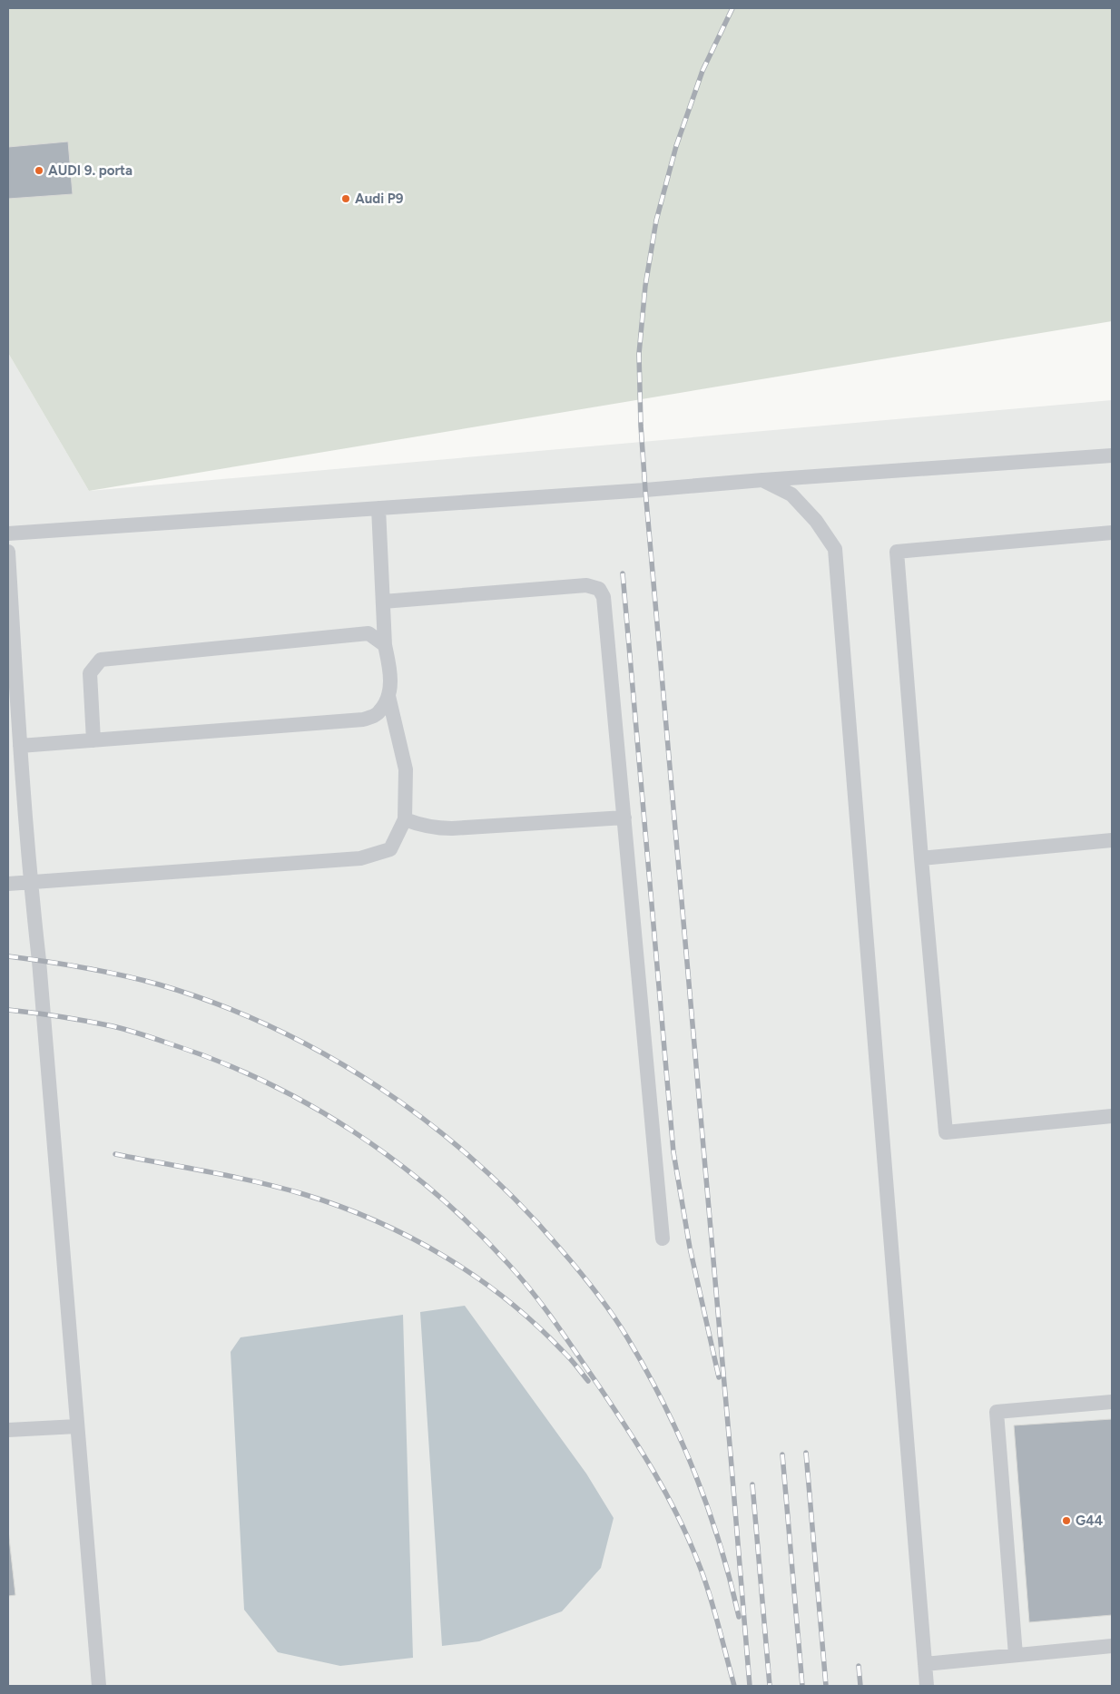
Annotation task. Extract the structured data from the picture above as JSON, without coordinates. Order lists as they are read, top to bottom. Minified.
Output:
{"places":["AUDI 9. porta","Audi P9","G44"]}
